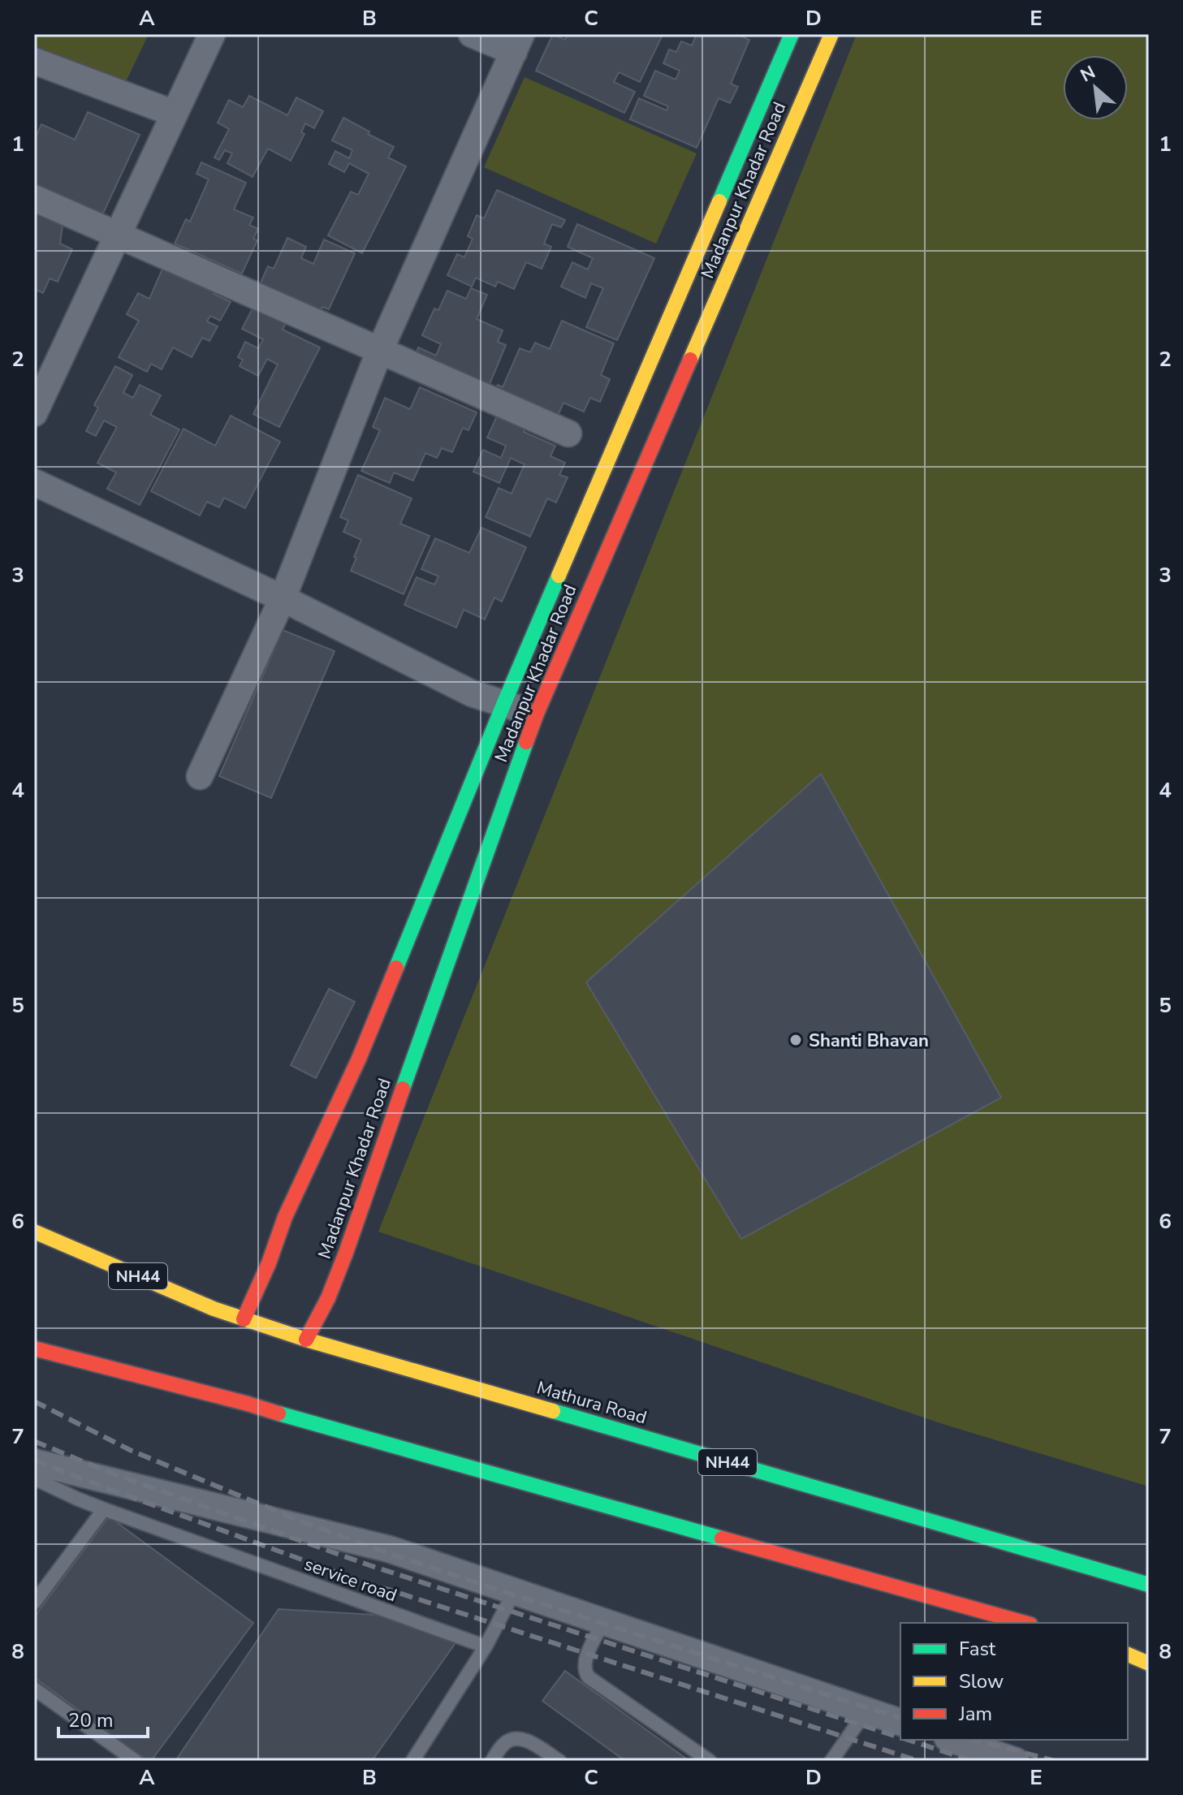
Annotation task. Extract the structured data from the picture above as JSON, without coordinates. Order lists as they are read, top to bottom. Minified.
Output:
{"streets":{"main road":["Madanpur Khadar Road","NH44","Mathura Road"],"lane":["service road"]},"crossings":[["Madanpur Khadar Road","Mathura Road"]],"places":["Shanti Bhavan"],"legend":["Fast","Slow","Jam"],"scale_bar":"20 m","north":"top left","grid":{"columns":["A","B","C","D","E"],"rows":["1","2","3","4","5","6","7","8"]}}
